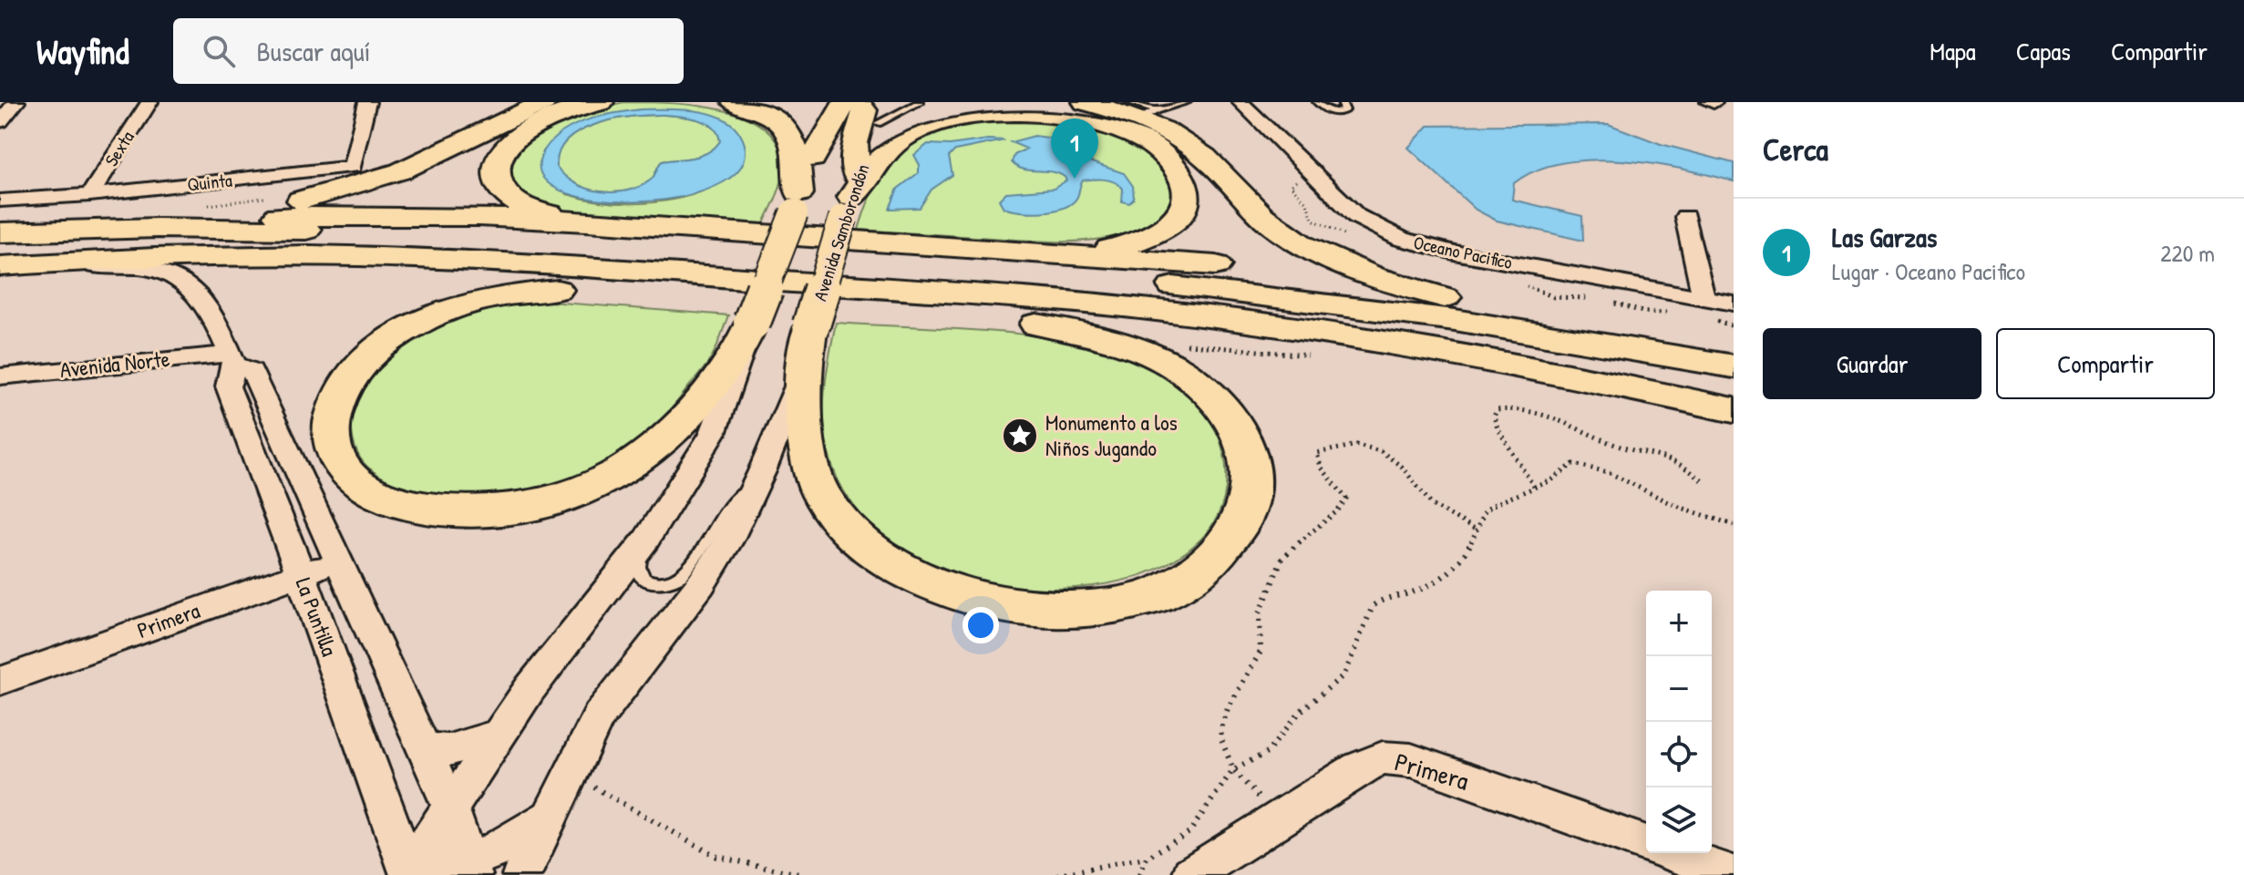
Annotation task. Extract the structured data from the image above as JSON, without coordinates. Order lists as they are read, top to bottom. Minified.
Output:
{"streets":{"highway":["Avenida Samborondón"],"street":["Sexta","Quinta","Oceano Pacifico","Avenida Norte","La Puntilla","Primera"]},"crossings":[["Sexta","Quinta"],["Avenida Norte","La Puntilla"],["La Puntilla","Primera"]],"places":{"place":["Monumento a los Niños Jugando"]},"page":{"header":"Wayfind","search":"Buscar aquí","nav":["Mapa","Capas","Compartir"],"heading":"Cerca","pins":"1","list":[{"mark":"1","name":"Las Garzas","note":"Lugar · Oceano Pacifico","value":"220 m"}],"buttons":["Guardar","Compartir"],"map_buttons":["+","−"]}}
